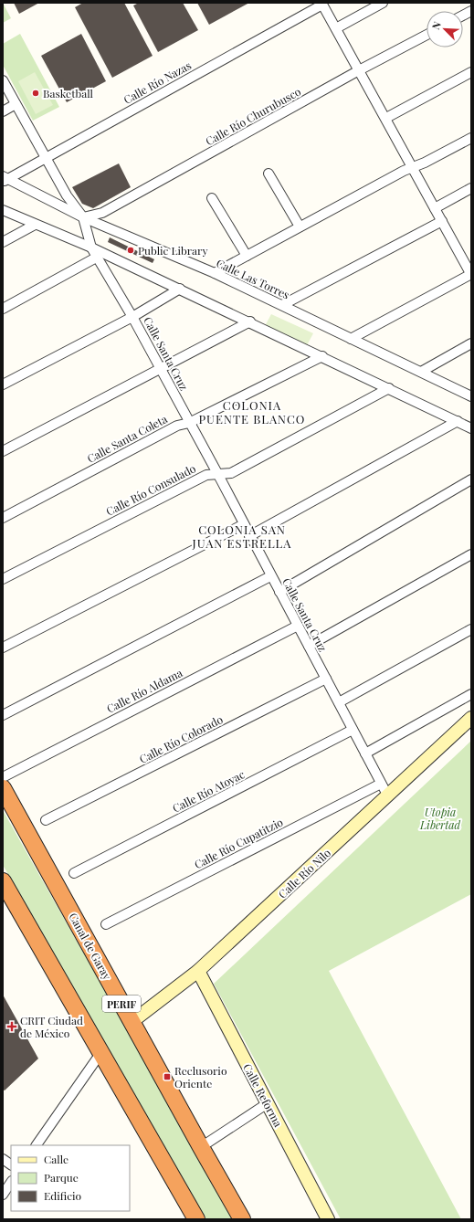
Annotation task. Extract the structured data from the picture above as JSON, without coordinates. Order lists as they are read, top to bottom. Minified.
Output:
{"streets":{"highway":["Canal de Garay","PERIF"],"street":["Calle Río Nazas","Calle Río Churubusco","Calle Las Torres","Calle Santa Cruz","Calle Santa Coleta","Calle Río Consulado","Calle Río Aldama","Calle Río Colorado","Calle Río Atoyac","Calle Río Cupatitzio","Calle Río Nilo","Calle Reforma"]},"crossings":[["Calle Río Nazas","Calle Las Torres"],["Calle Río Nazas","Calle Santa Cruz"],["Calle Río Churubusco","Calle Las Torres"],["Calle Río Churubusco","Calle Santa Cruz"],["Calle Las Torres","Calle Santa Cruz"],["Calle Santa Cruz","Calle Santa Coleta"],["Calle Santa Cruz","Calle Río Consulado"],["Calle Santa Cruz","Calle Río Aldama"],["Calle Santa Cruz","Calle Río Colorado"],["Calle Santa Cruz","Calle Río Atoyac"],["Calle Santa Cruz","Calle Río Cupatitzio"],["Calle Santa Cruz","Calle Río Nilo"],["Calle Río Nilo","Canal de Garay"],["Calle Río Nilo","Calle Reforma"]],"districts":["COLONIA PUENTE BLANCO","COLONIA SAN JUAN ESTRELLA"],"parks":["Utopia Libertad"],"places":{"other":["Basketball","Public Library"],"health":["CRIT Ciudad de México"],"transit":["Reclusorio Oriente"]},"legend":["Calle","Parque","Edificio"],"north":"top left"}
